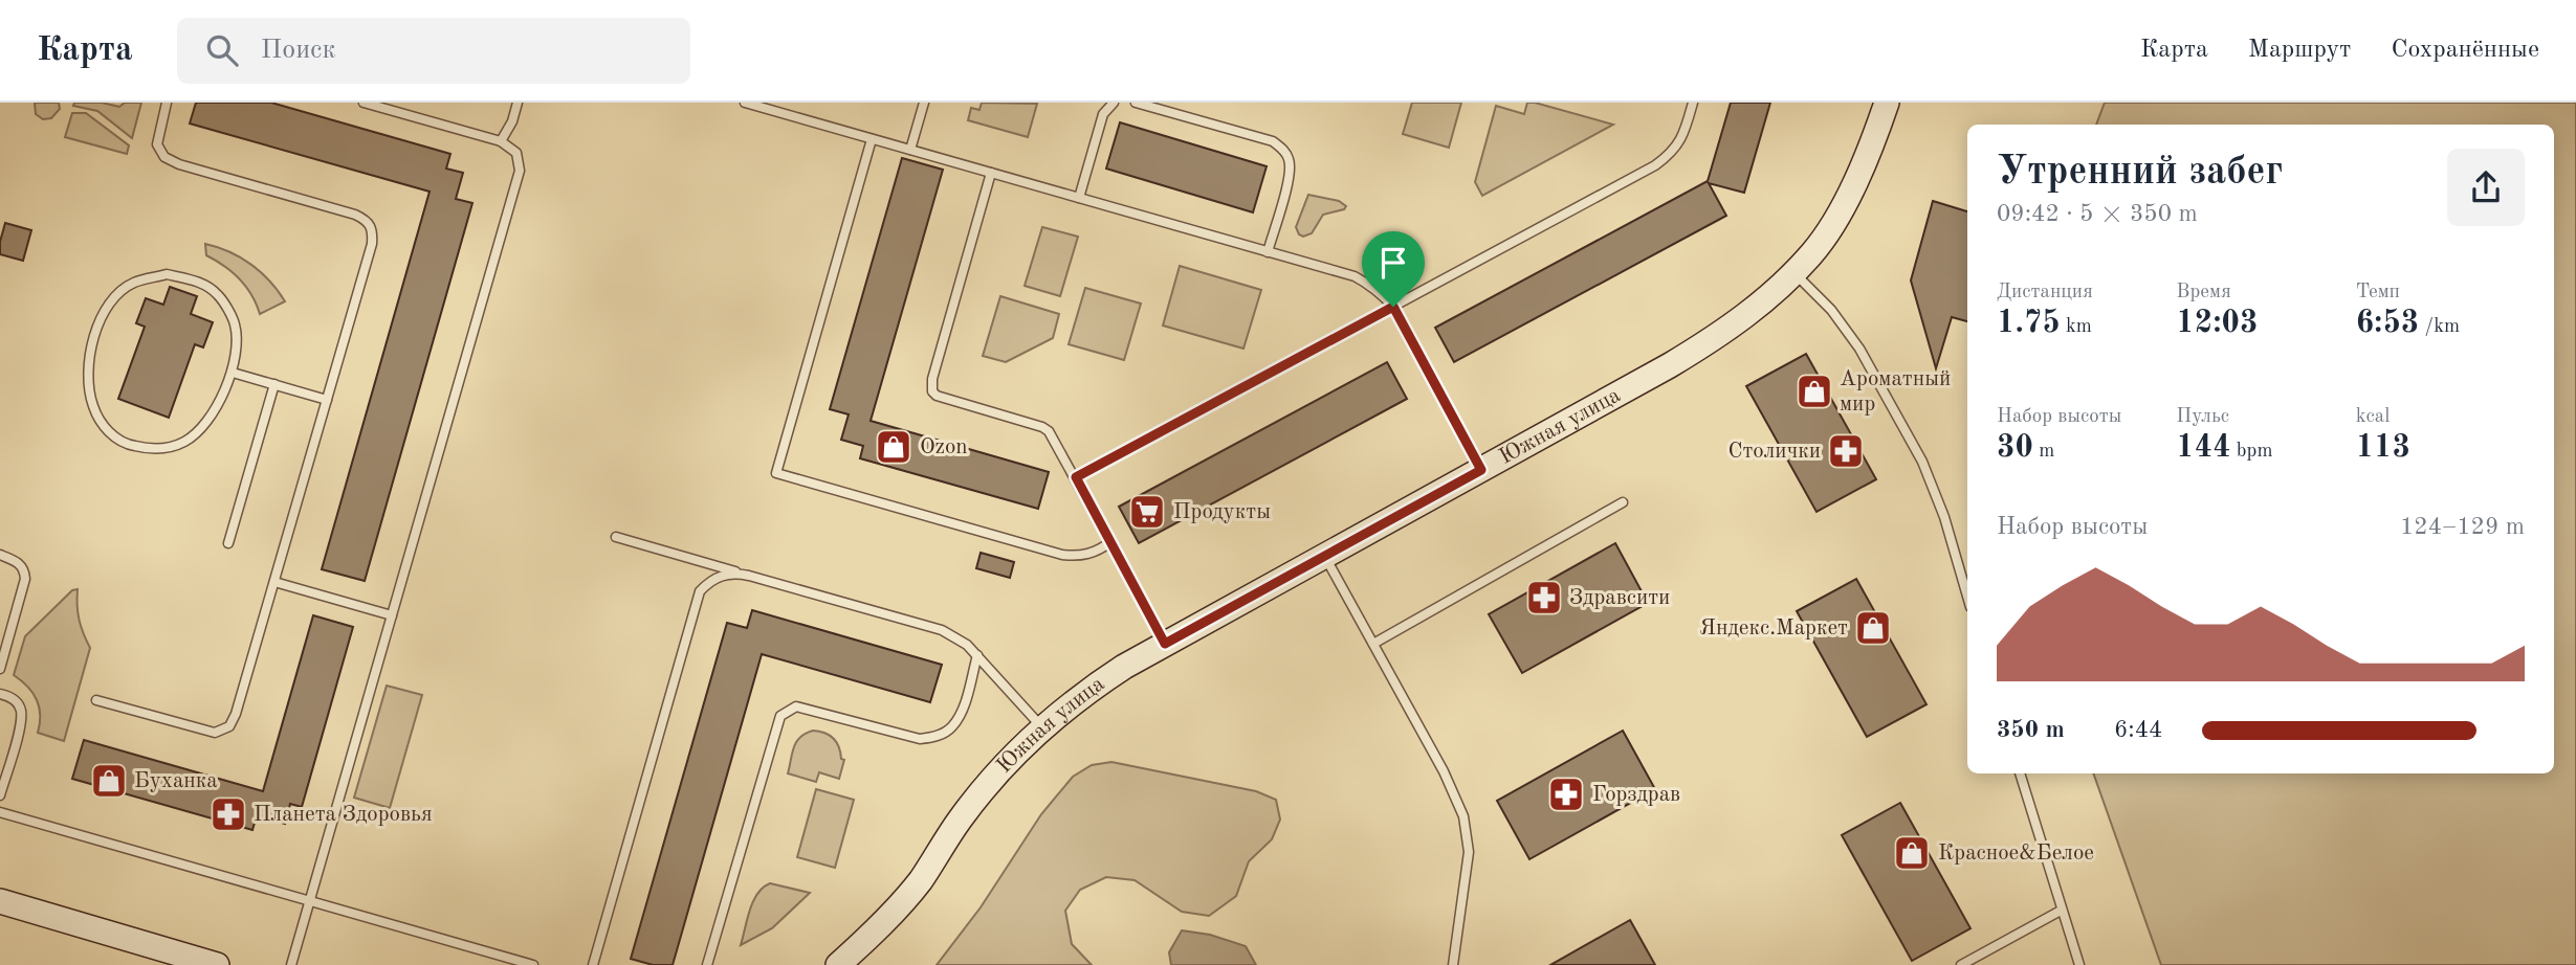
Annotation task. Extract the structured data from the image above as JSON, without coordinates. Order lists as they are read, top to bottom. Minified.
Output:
{"streets":{"street":["Южная улица"]},"places":{"shop":["Ароматный мир","Ozon","Яндекс.Маркет","Буханка","Красное&Белое"],"pharmacy":["Столички","Здравсити","Горздрав","Планета Здоровья"],"supermarket":["Продукты"]},"page":{"header":"Карта","search":"Поиск","nav":["Карта","Маршрут","Сохранённые"],"heading":["Утренний забег","09:42 · 5 × 350 m"],"stats":[["Дистанция","1.75 km"],["Время","12:03"],["Темп","6:53 /km"],["Набор высоты","30 m"],["Пульс","144 bpm"],["kcal","113"]],"chart":["Набор высоты","124–129 m"],"list":[{"name":"350 m","note":"6:44"}]}}
